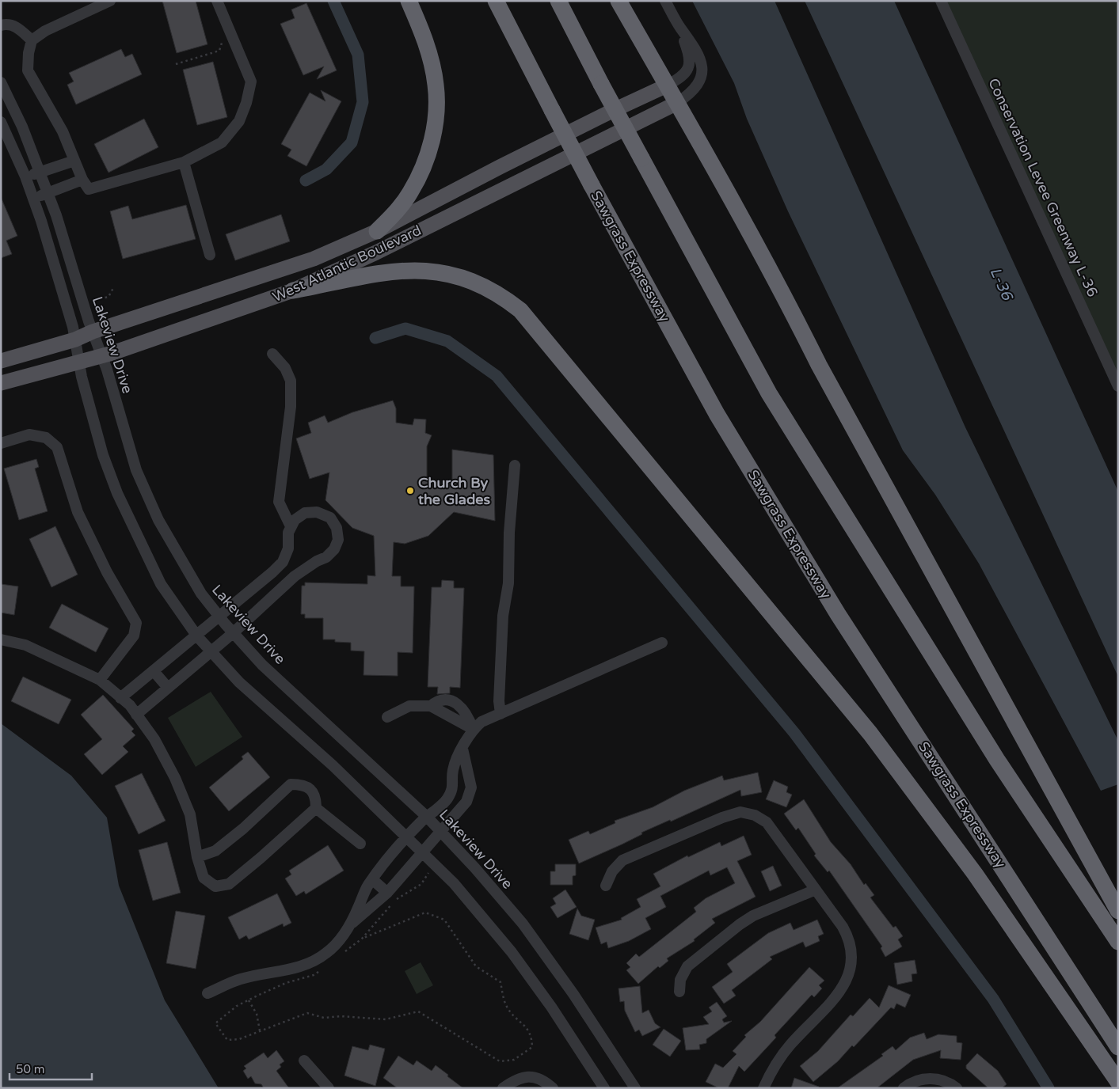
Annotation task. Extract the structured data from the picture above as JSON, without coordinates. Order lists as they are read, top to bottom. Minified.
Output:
{"streets":{"highway":["Sawgrass Expressway"],"main road":["West Atlantic Boulevard"],"street":["Conservation Levee Greenway L-36","Lakeview Drive"]},"crossings":[["West Atlantic Boulevard","Lakeview Drive"]],"water":["L-36"],"places":["Church By the Glades"],"scale_bar":"50 m"}
